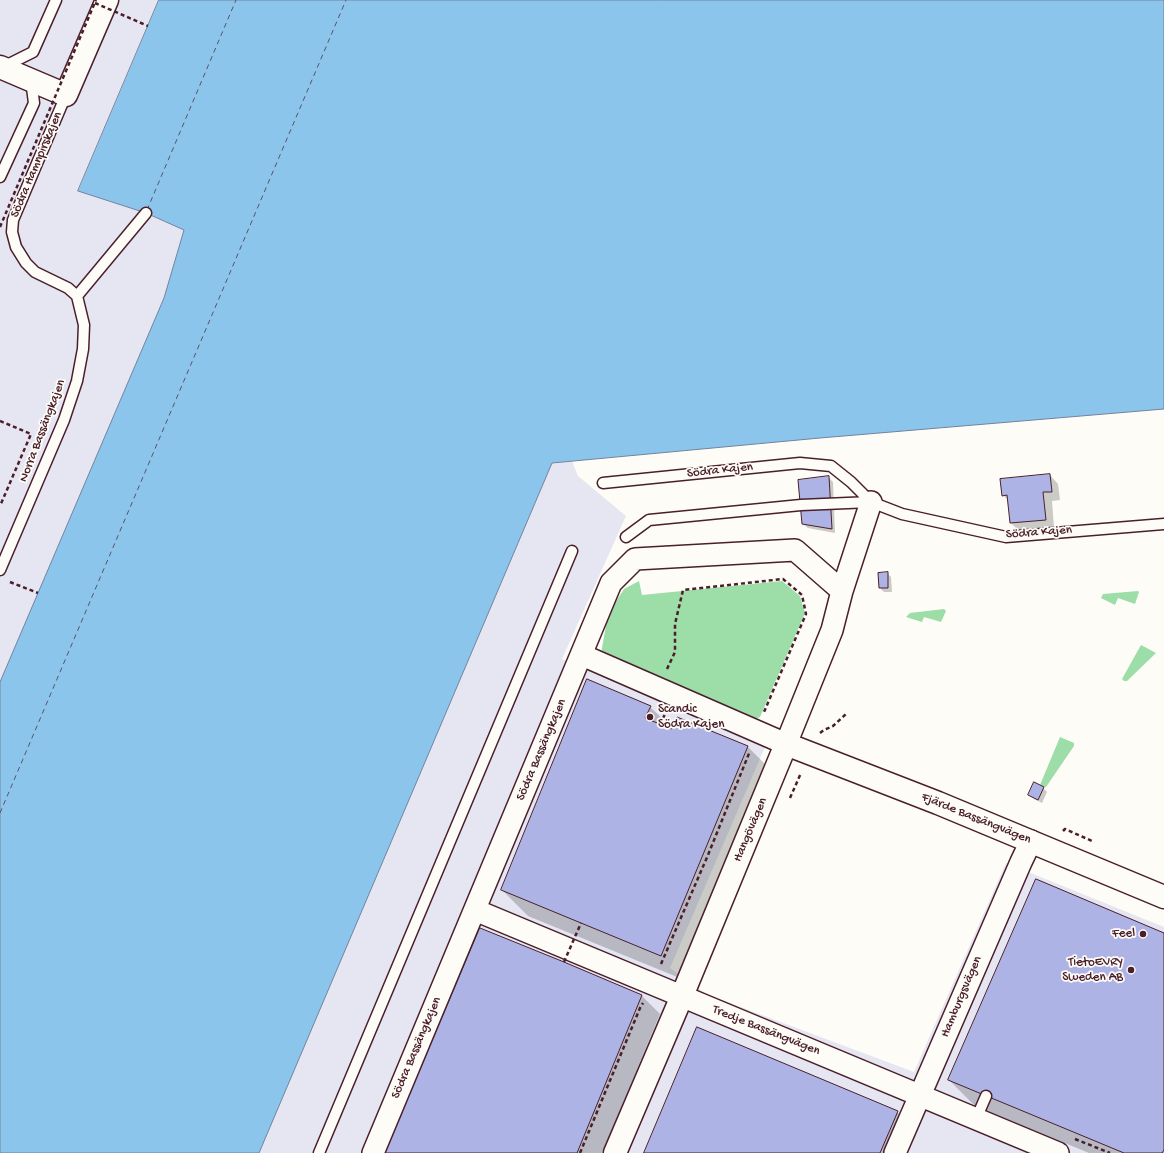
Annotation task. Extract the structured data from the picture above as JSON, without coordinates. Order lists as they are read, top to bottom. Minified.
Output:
{"streets":{"street":["Södra Hamnpirskajen","Södra Bassängkajen","Fjärde Bassängvägen","Hangövägen","Hamburgsvägen","Tredje Bassängvägen"],"lane":["Norra Bassängkajen","Södra Kajen"]},"crossings":[["Södra Hamnpirskajen","Norra Bassängkajen"],["Södra Kajen","Hangövägen"],["Södra Bassängkajen","Hangövägen"],["Södra Bassängkajen","Tredje Bassängvägen"],["Fjärde Bassängvägen","Hangövägen"],["Fjärde Bassängvägen","Hamburgsvägen"],["Hangövägen","Tredje Bassängvägen"],["Hamburgsvägen","Tredje Bassängvägen"]],"places":["Scandic Södra Kajen","Feel","TietoEVRY Sweden AB"]}
